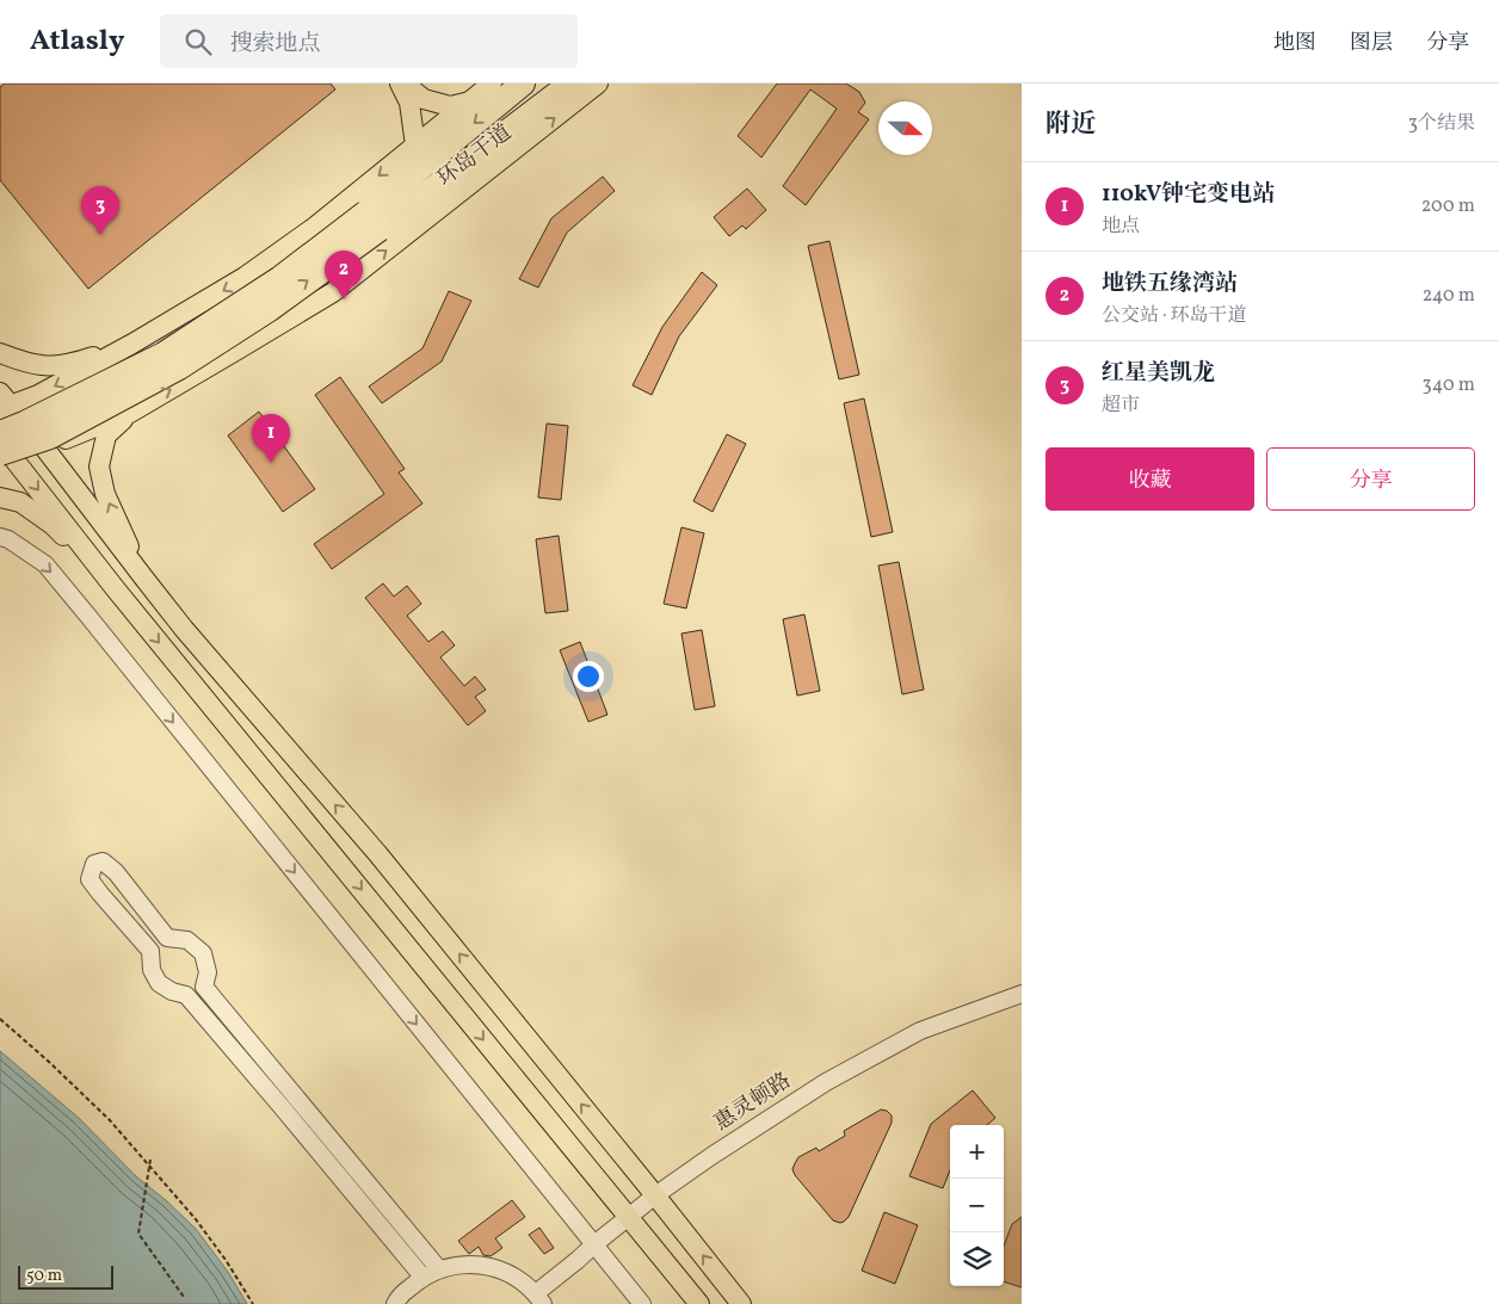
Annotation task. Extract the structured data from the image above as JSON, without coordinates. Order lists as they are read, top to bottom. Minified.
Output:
{"streets":{"highway":["环岛干道"],"street":["惠灵顿路"]},"scale_bar":"50 m","north":"right","page":{"header":"Atlasly","search":"搜索地点","nav":["地图","图层","分享"],"heading":["附近","3个结果"],"list":[{"mark":"1","name":"110kV钟宅变电站","note":"地点","value":"200 m"},{"mark":"2","name":"地铁五缘湾站","note":"公交站 · 环岛干道","value":"240 m"},{"mark":"3","name":"红星美凯龙","note":"超市","value":"340 m"}],"pins":["3","2","1"],"buttons":["收藏","分享"],"map_buttons":["+","−"],"scale":"50 m"}}
